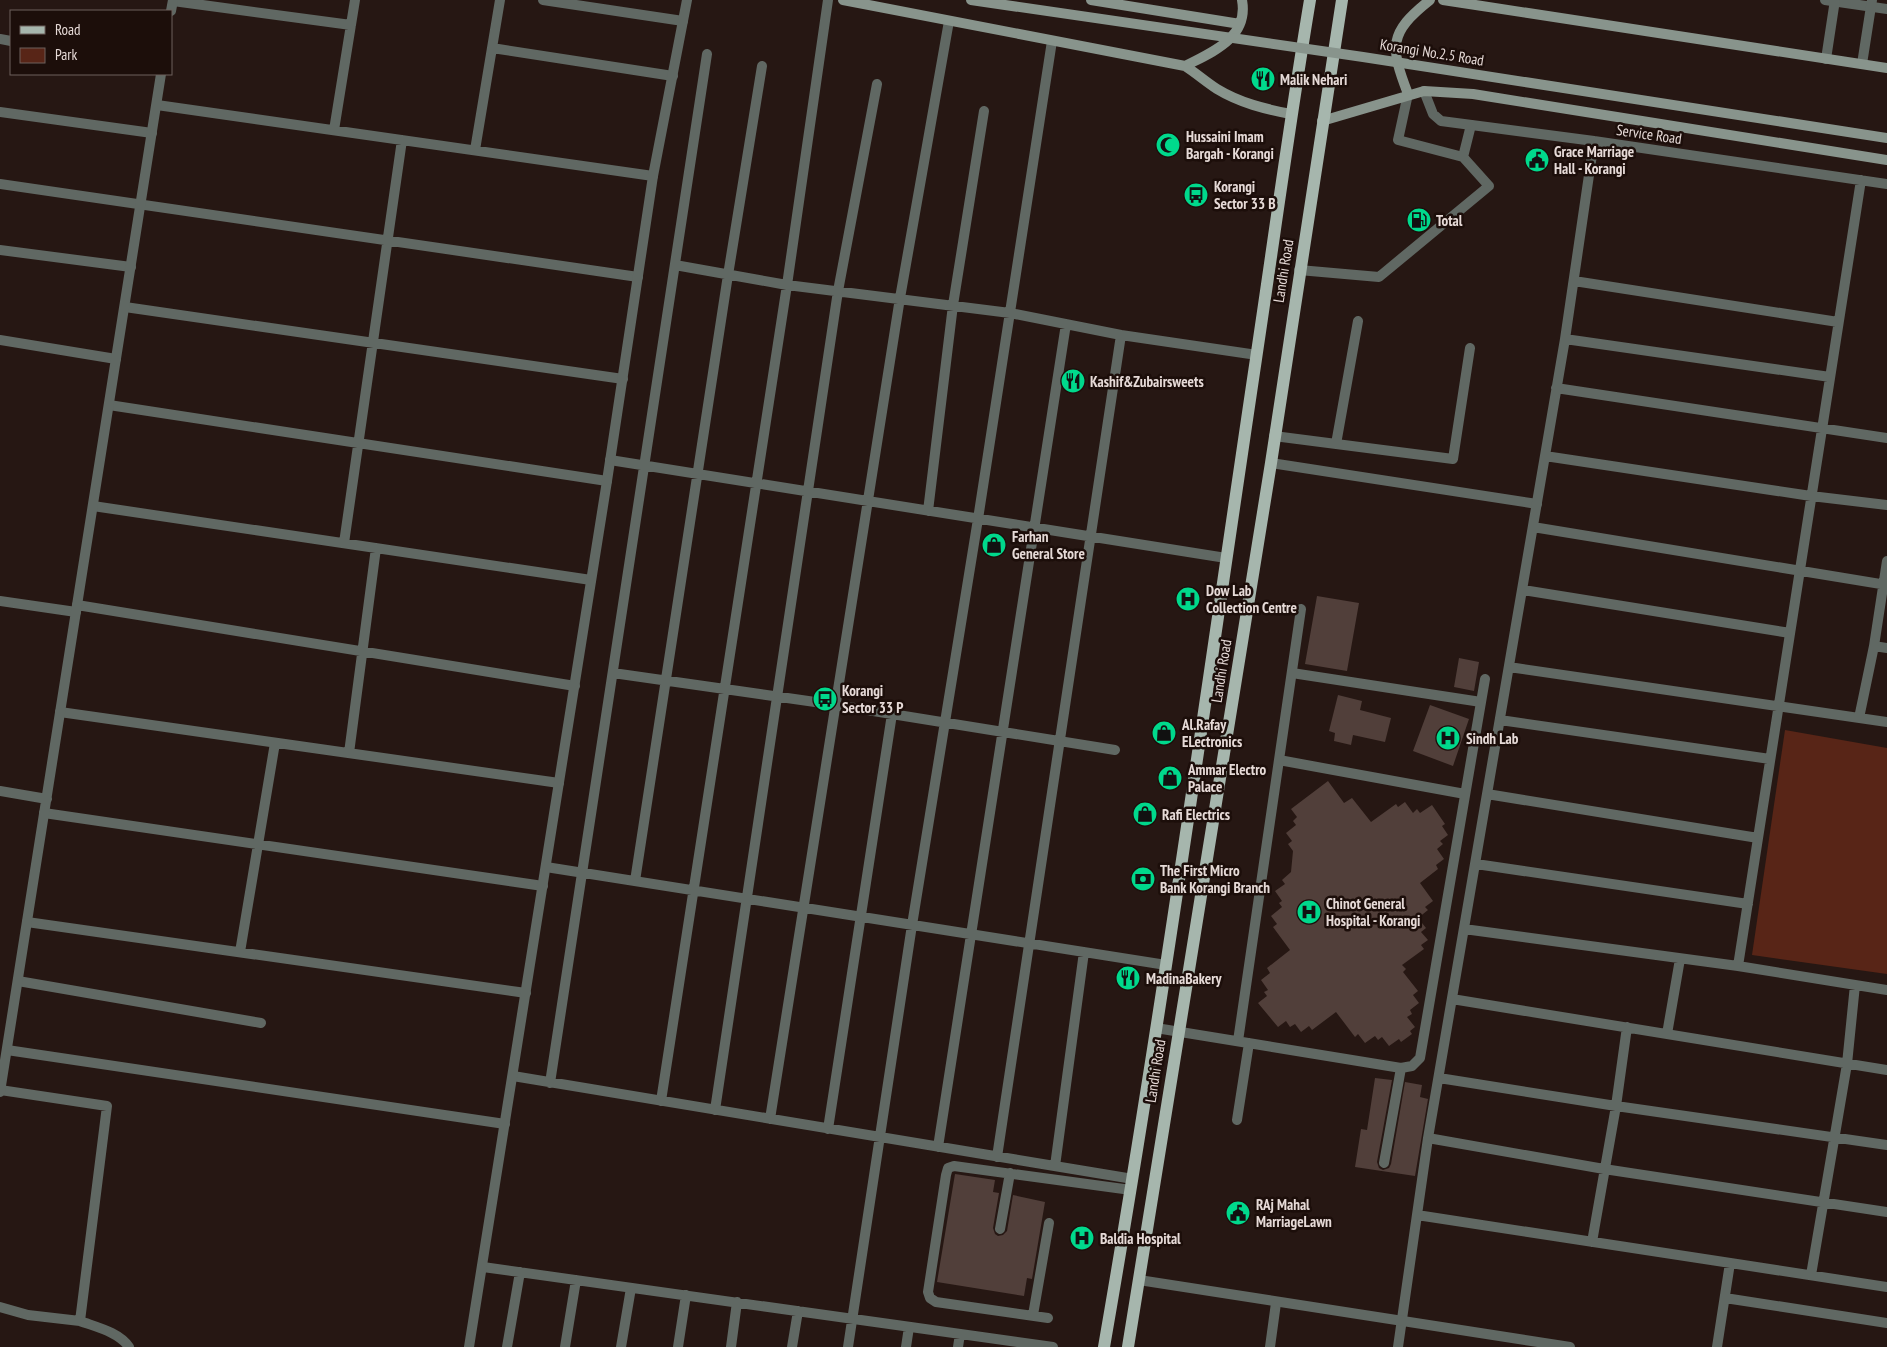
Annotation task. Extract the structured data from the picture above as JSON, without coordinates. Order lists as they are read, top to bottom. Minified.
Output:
{"streets":{"main road":["Korangi No.2.5 Road","Landhi Road"],"street":["Service Road"]},"places":{"restaurant":["Malik Nehari","Kashif&Zubairsweets","MadinaBakery"],"mosque":["Hussaini Imam Bargah - Korangi"],"public building":["Grace Marriage Hall - Korangi","RAj Mahal MarriageLawn"],"bus stop":["Korangi Sector 33 B","Korangi Sector 33 P"],"fuel station":["Total"],"shop":["Farhan General Store","Al.Rafay ELectronics","Ammar Electro Palace","Rafi Electrics"],"hospital":["Dow Lab Collection Centre","Sindh Lab","Chinot General Hospital - Korangi","Baldia Hospital"],"bank":["The First Micro Bank Korangi Branch"]},"legend":["Road","Park"]}
